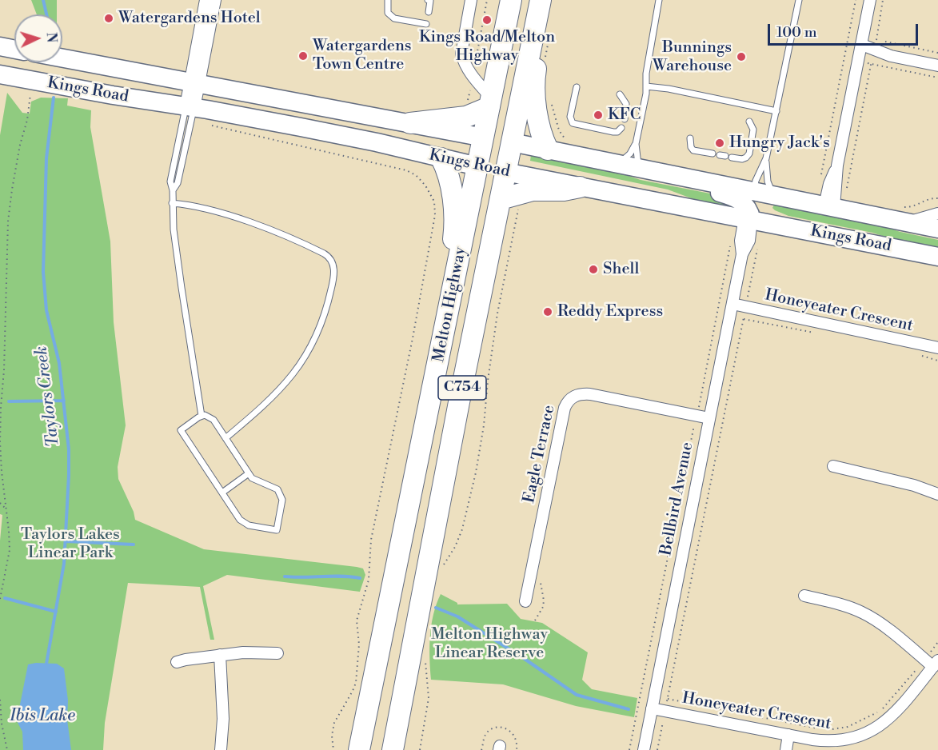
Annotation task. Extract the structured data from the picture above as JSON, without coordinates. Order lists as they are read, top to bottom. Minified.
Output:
{"streets":{"highway":["Kings Road","Melton Highway","C754"],"street":["Honeyeater Crescent","Eagle Terrace","Bellbird Avenue"]},"crossings":[["Kings Road","Melton Highway"],["Kings Road","Bellbird Avenue"],["Honeyeater Crescent","Bellbird Avenue"],["Eagle Terrace","Bellbird Avenue"]],"water":["Taylors Creek","Ibis Lake"],"parks":["Taylors Lakes Linear Park","Melton Highway Linear Reserve"],"places":["Watergardens Hotel","Kings Road/Melton Highway","Watergardens Town Centre","Bunnings Warehouse","KFC","Hungry Jack's","Shell","Reddy Express"],"scale_bar":"100 m","north":"right"}
